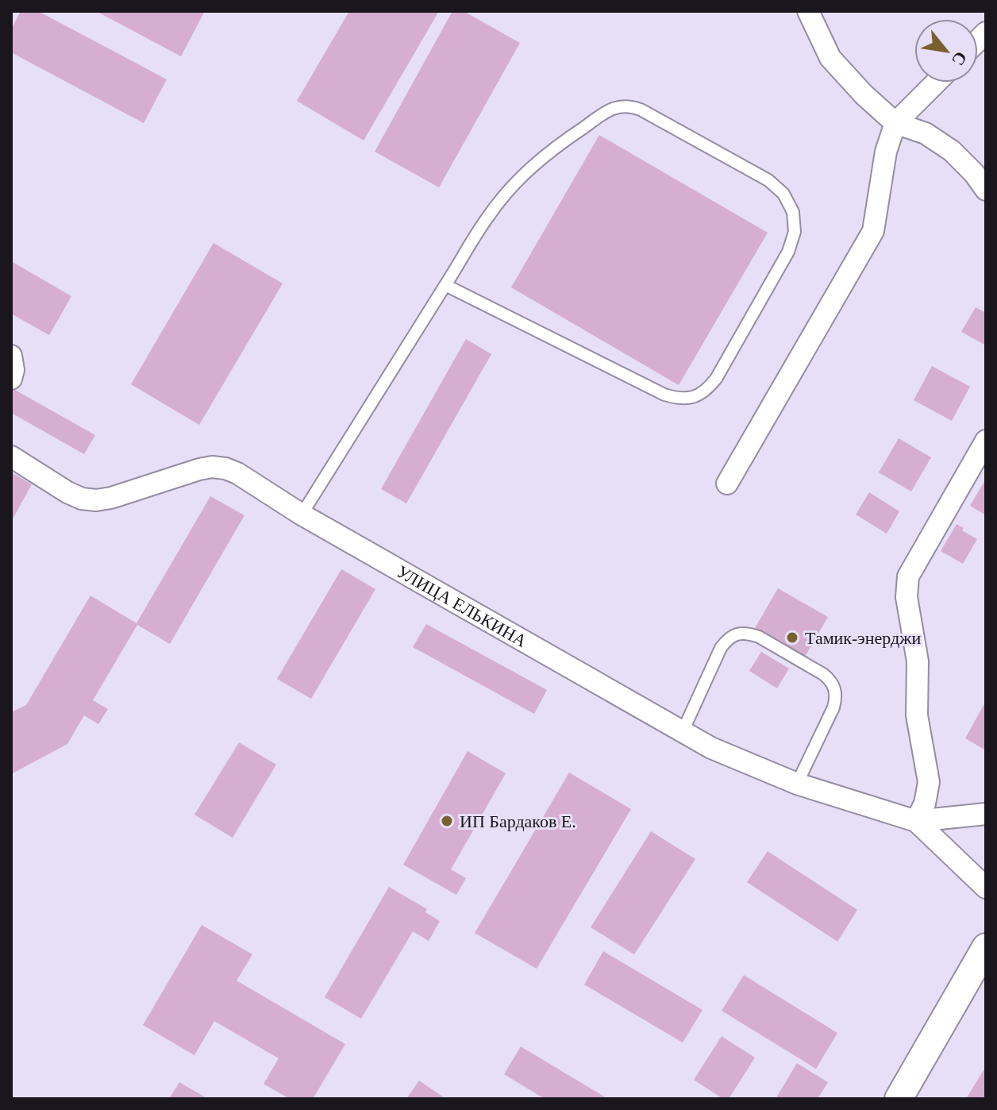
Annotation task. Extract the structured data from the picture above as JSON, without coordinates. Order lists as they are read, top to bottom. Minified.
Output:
{"streets":{"street":["УЛИЦА ЕЛЬКИНА"]},"places":["Тамик-энерджи","ИП Бардаков Е."],"north":"bottom right"}
